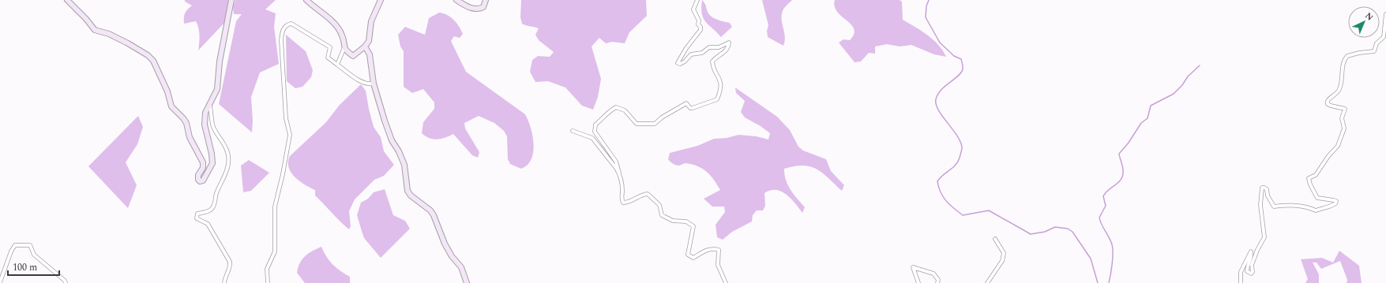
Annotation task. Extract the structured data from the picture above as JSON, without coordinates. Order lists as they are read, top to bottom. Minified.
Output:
{"scale_bar":"100 m","north":"top right"}
